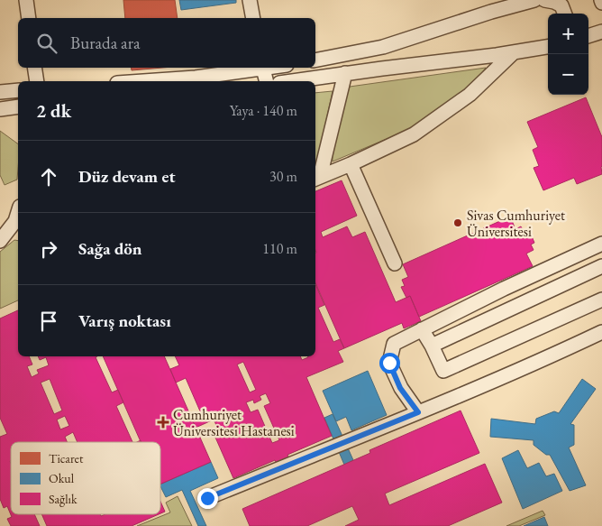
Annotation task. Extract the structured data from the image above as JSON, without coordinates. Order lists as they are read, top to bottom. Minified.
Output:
{"places":{"other":["Sivas Cumhuriyet Üniversitesi"],"health":["Cumhuriyet Üniversitesi Hastanesi"]},"legend":["Ticaret","Okul","Sağlık"],"page":{"map_buttons":["+","−"],"search":"Burada ara","heading":["2 dk","Yaya · 140 m"],"list":[["Düz devam et","30 m"],["Sağa dön","110 m"],"Varış noktası"]}}
